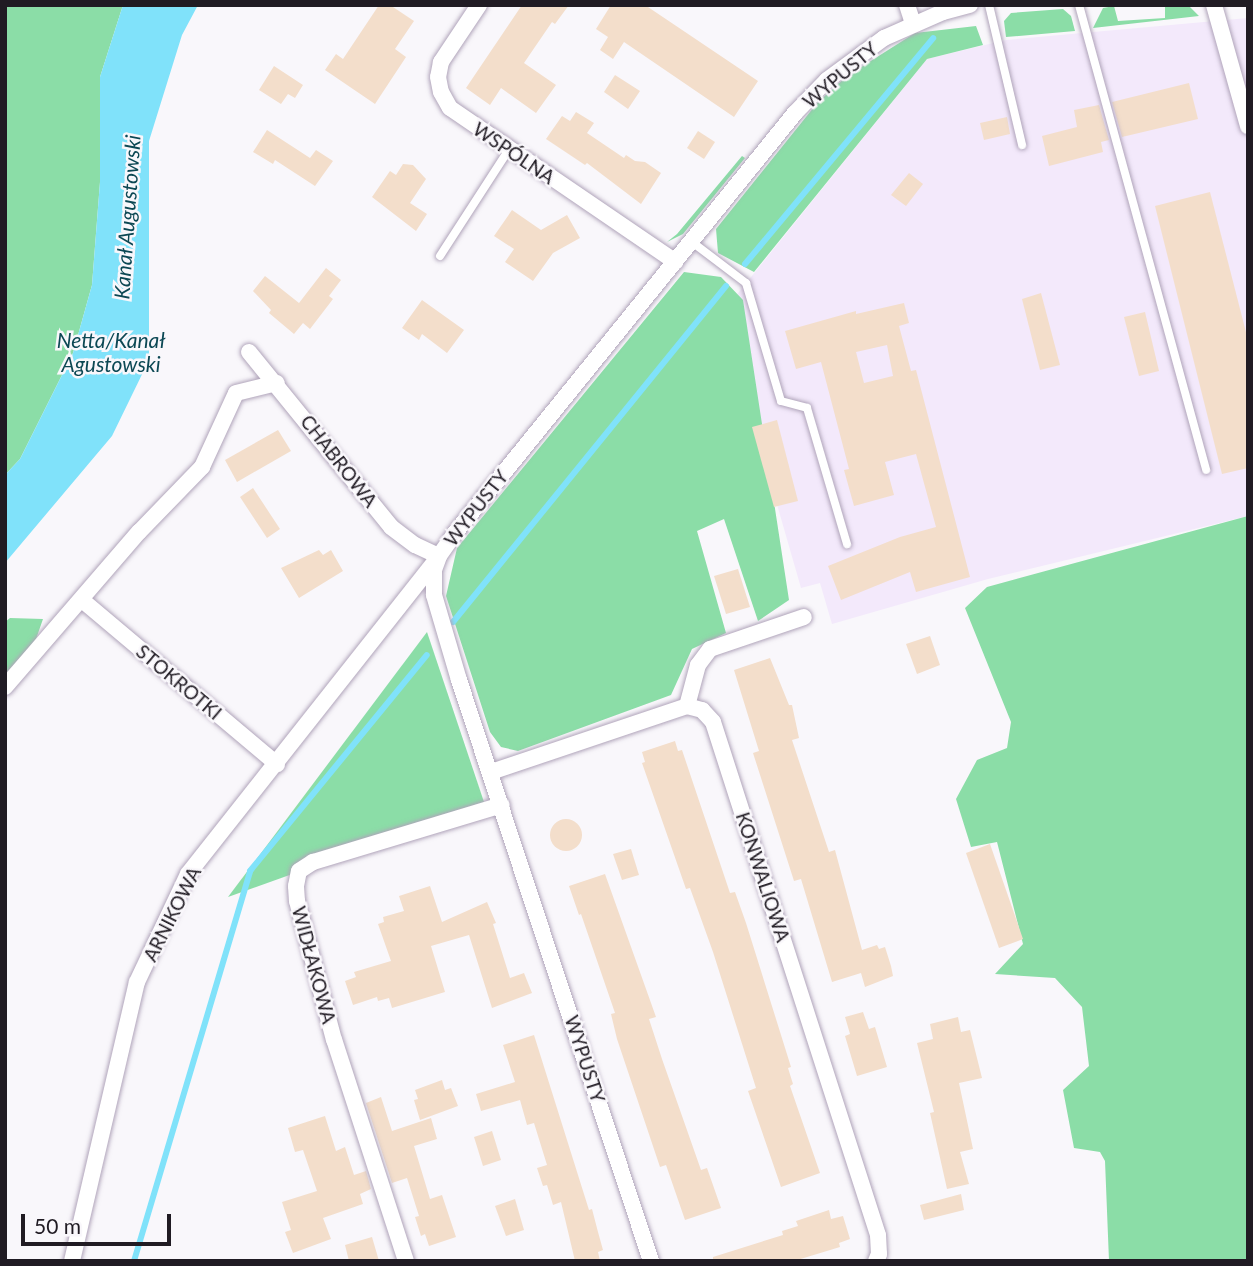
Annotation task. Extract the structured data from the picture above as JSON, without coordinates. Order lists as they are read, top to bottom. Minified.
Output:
{"streets":{"street":["WYPUSTY","WSPÓLNA","CHABROWA","STOKROTKI","KONWALIOWA","ARNIKOWA","WIDŁAKOWA"]},"crossings":[["WYPUSTY","WSPÓLNA"],["WYPUSTY","CHABROWA"],["WYPUSTY","ARNIKOWA"],["WYPUSTY","WIDŁAKOWA"],["CHABROWA","ARNIKOWA"],["STOKROTKI","ARNIKOWA"]],"water":["Kanał Augustowski","Netta/Kanał Agustowski"],"scale_bar":"50 m"}
